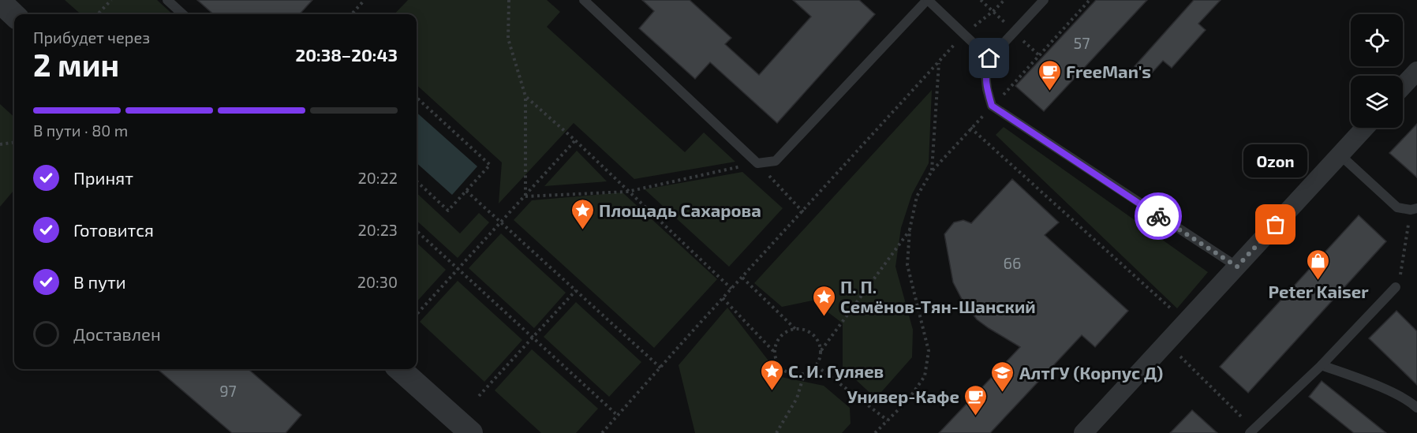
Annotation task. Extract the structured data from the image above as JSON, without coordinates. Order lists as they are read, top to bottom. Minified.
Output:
{"places":{"cafe":["FreeMan's","Универ-Кафе"],"other":["Ozon"],"place":["Площадь Сахарова","П. П. Семёнов-Тян-Шанский","С. И. Гуляев"],"shop":["Peter Kaiser"],"school or university":["АлтГУ (Корпус Д)"]},"house_numbers":["57","66","97"],"page":{"heading":["2 мин","Прибудет через","20:38–20:43"],"bar":"В пути · 80 m","bubble":"Ozon","list":[["Принят","20:22"],["Готовится","20:23"],["В пути","20:30"],"Доставлен"]}}
